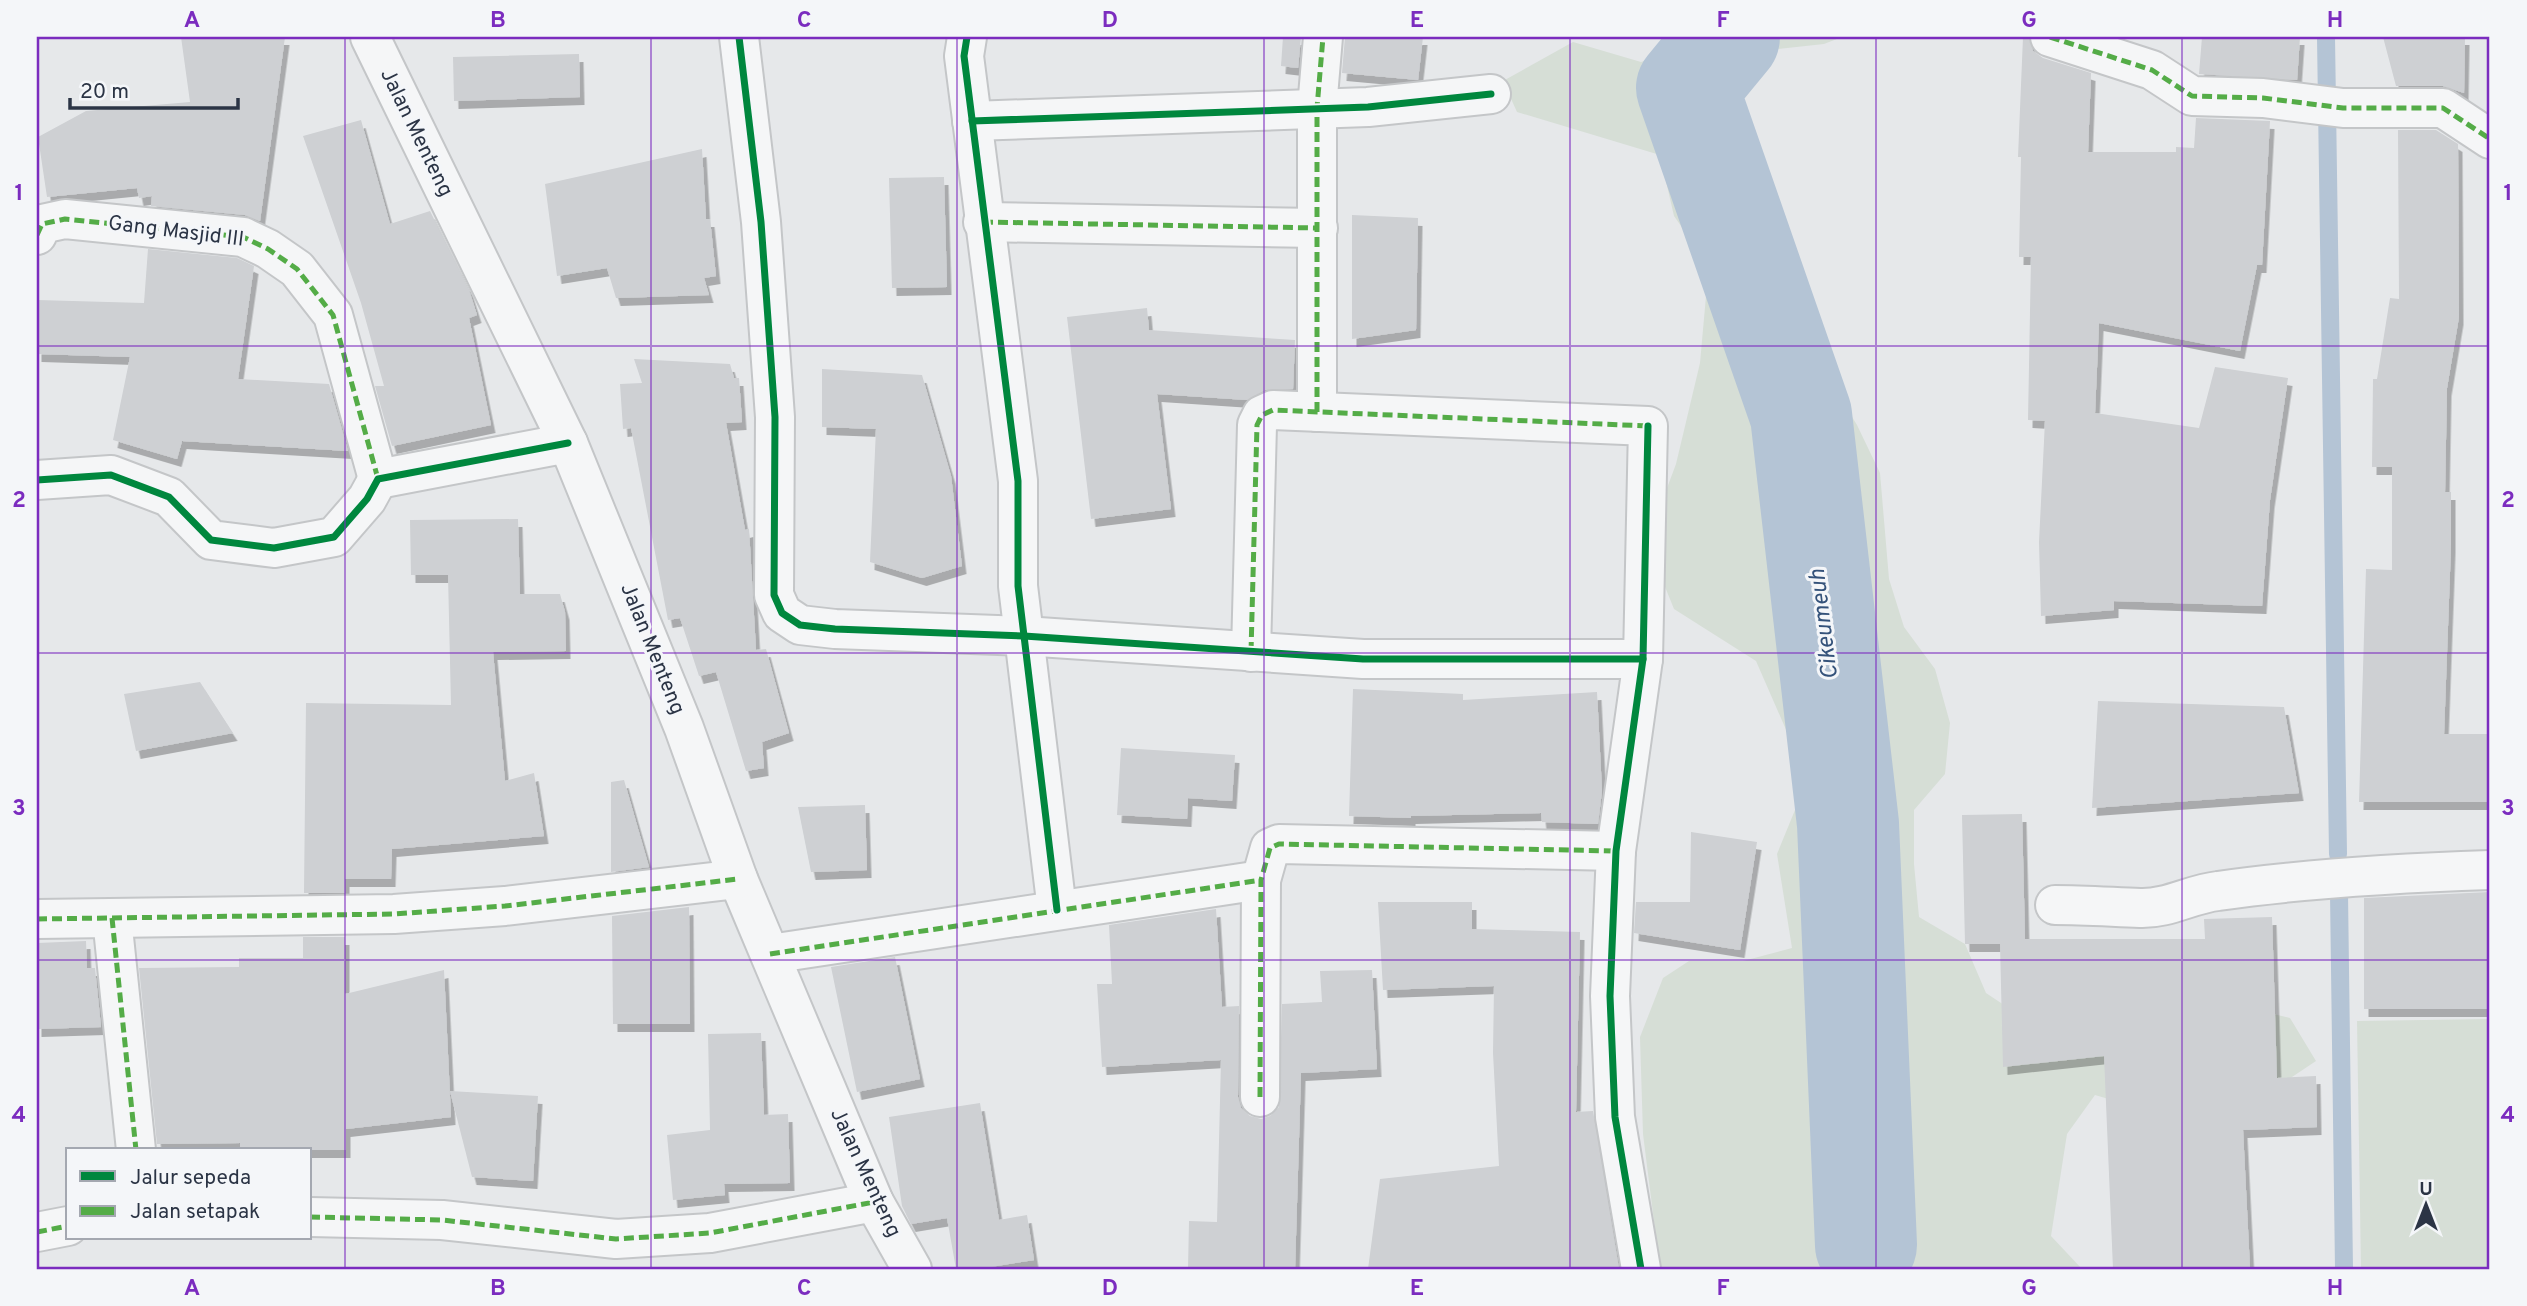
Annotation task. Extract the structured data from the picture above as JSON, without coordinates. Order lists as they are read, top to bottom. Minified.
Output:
{"streets":{"street":["Jalan Menteng","Gang Masjid III"]},"water":["Cikeumeuh"],"legend":["Jalur sepeda","Jalan setapak"],"scale_bar":"20 m","north":"top","grid":{"columns":["A","B","C","D","E","F","G","H"],"rows":["1","2","3","4"]}}
